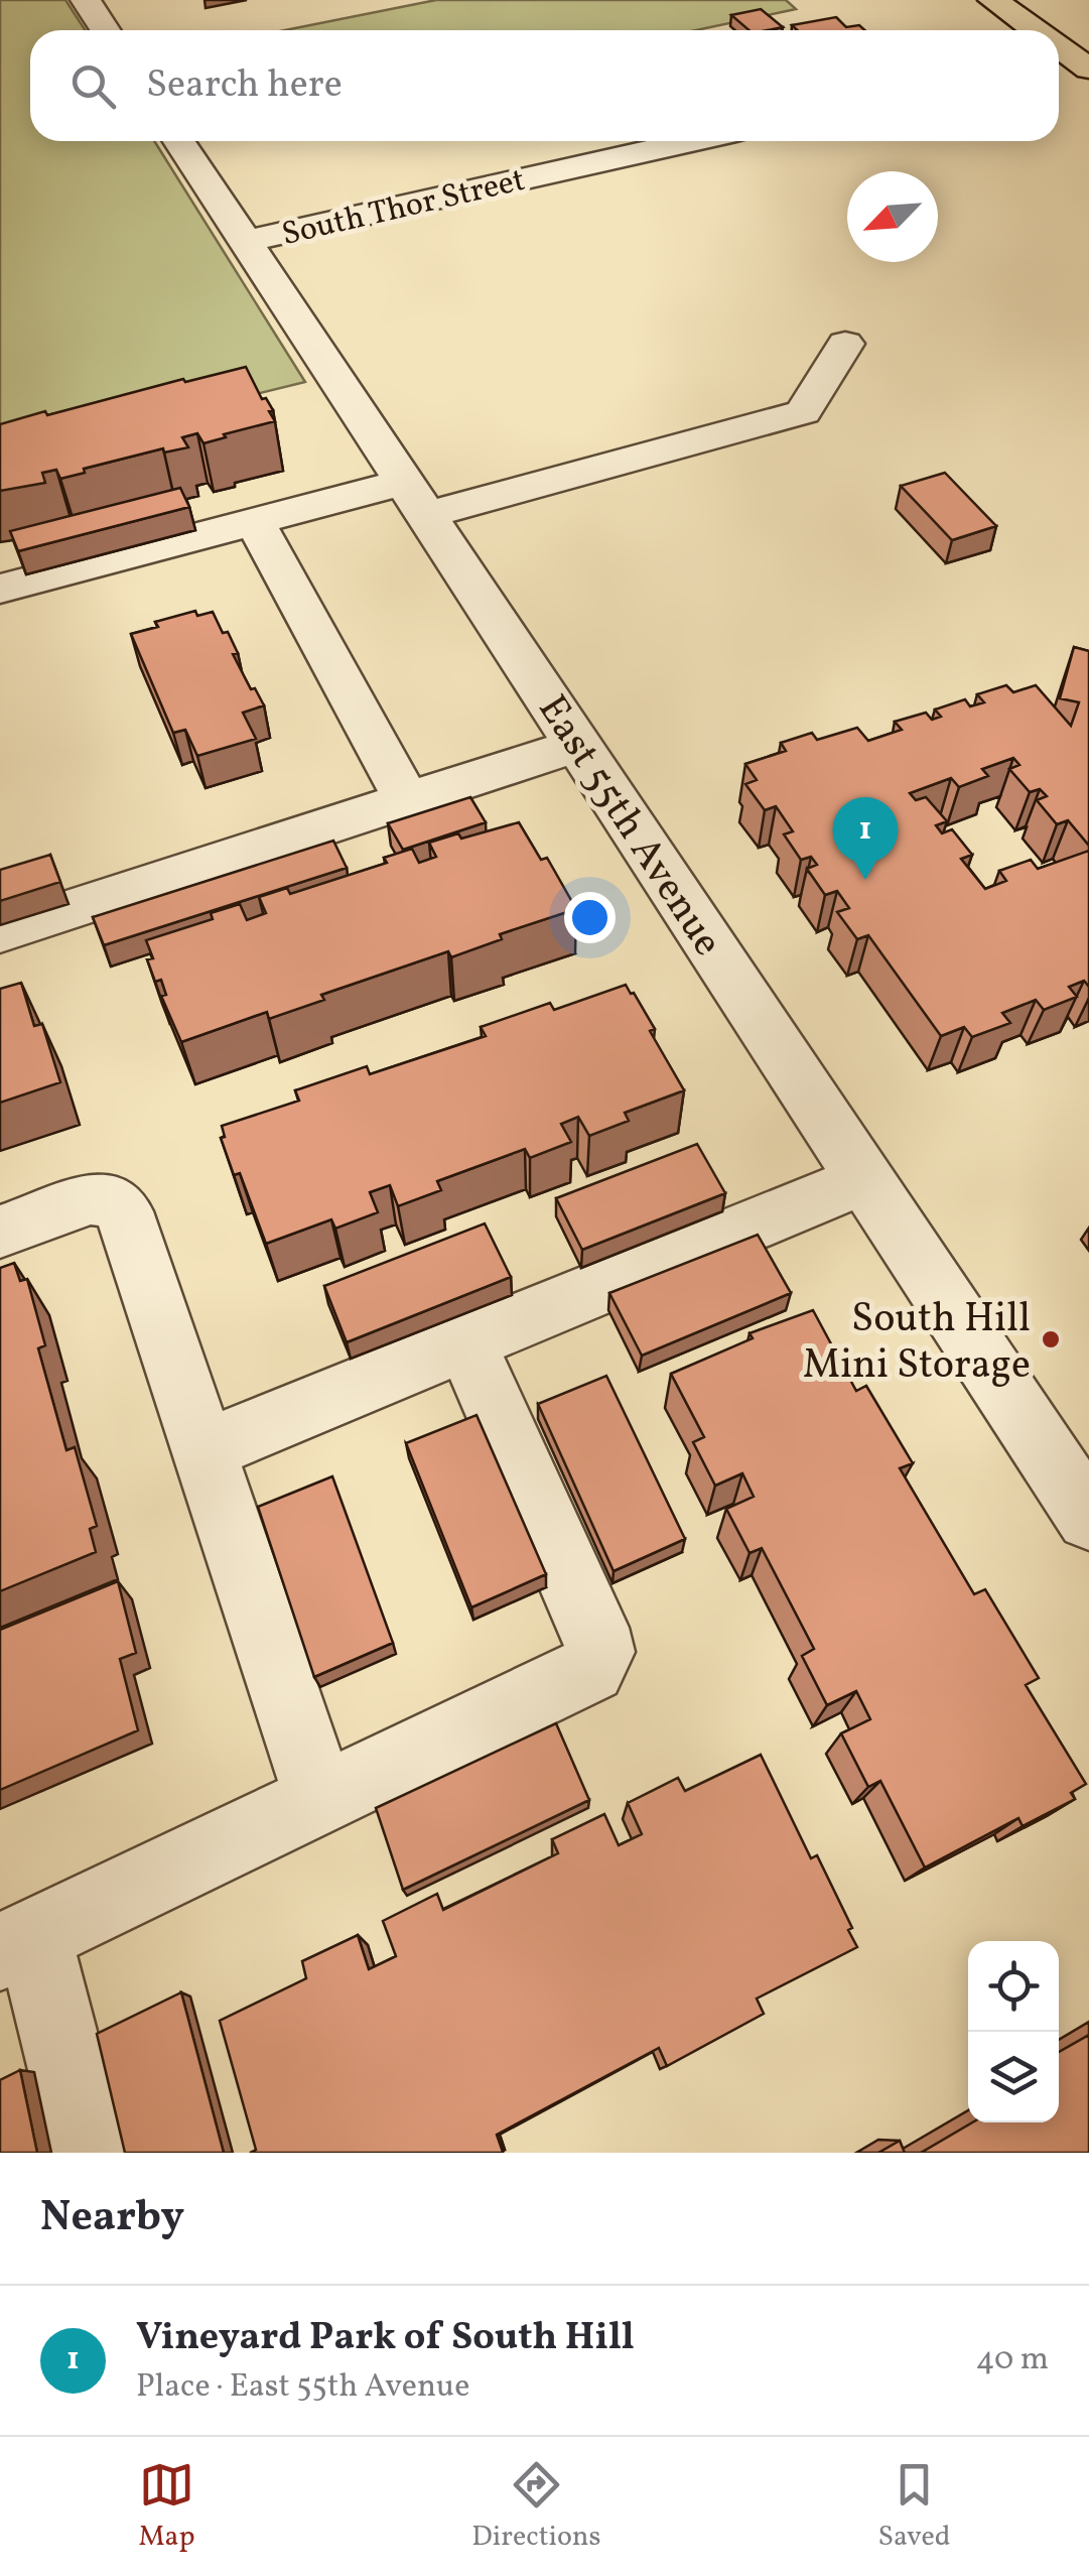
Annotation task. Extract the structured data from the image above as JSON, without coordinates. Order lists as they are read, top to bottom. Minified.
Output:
{"streets":{"street":["South Thor Street","East 55th Avenue"]},"crossings":[["South Thor Street","East 55th Avenue"]],"places":["South Hill Mini Storage"],"north":"bottom left","page":{"search":"Search here","pins":"1","heading":"Nearby","list":[{"mark":"1","name":"Vineyard Park of South Hill","note":"Place · East 55th Avenue","value":"40 m"}],"nav":["Map","Directions","Saved"]}}
